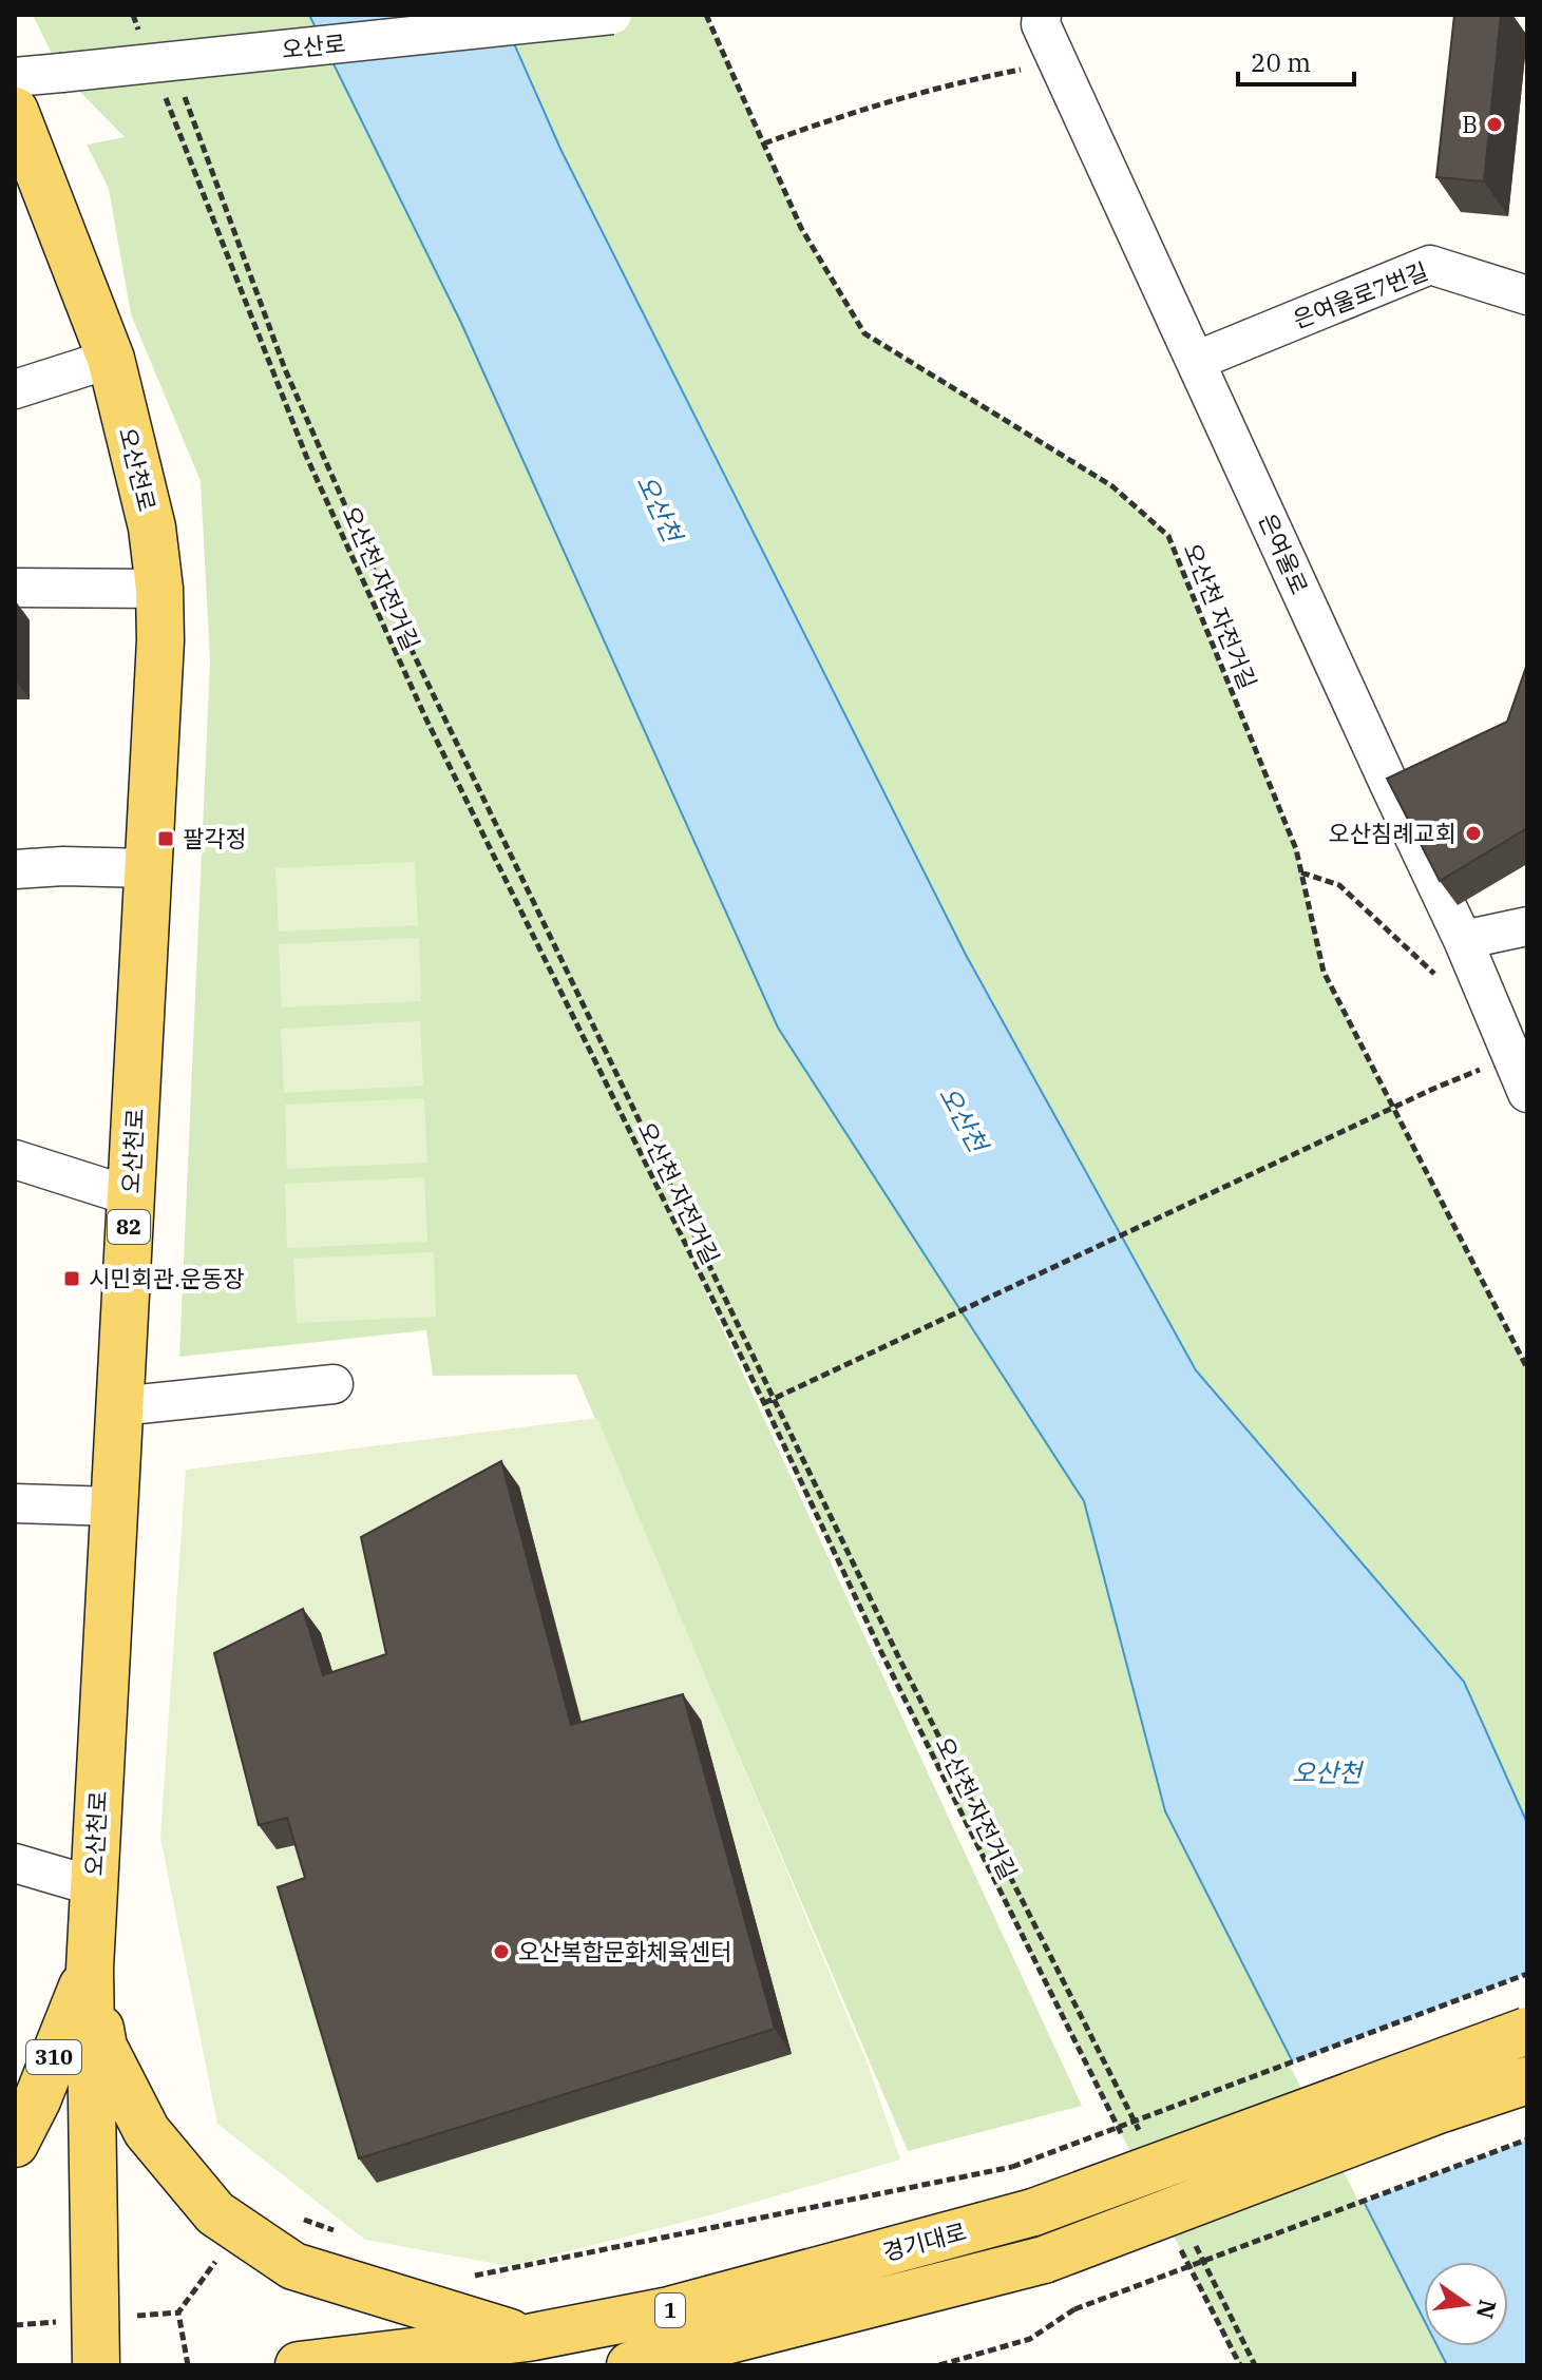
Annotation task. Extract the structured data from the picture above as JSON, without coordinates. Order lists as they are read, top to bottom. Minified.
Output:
{"streets":{"main road":["오산천로","82","310","경기대로","1"],"street":["오산로","은여울로7번길","은여울로"],"path":["오산천 자전거길"]},"crossings":[["은여울로7번길","은여울로"],["오산천로","310"]],"water":["오산천"],"places":{"other":["B","오산침례교회","오산복합문화체육센터"],"transit":["팔각정","시민회관.운동장"]},"scale_bar":"20 m","north":"right"}
